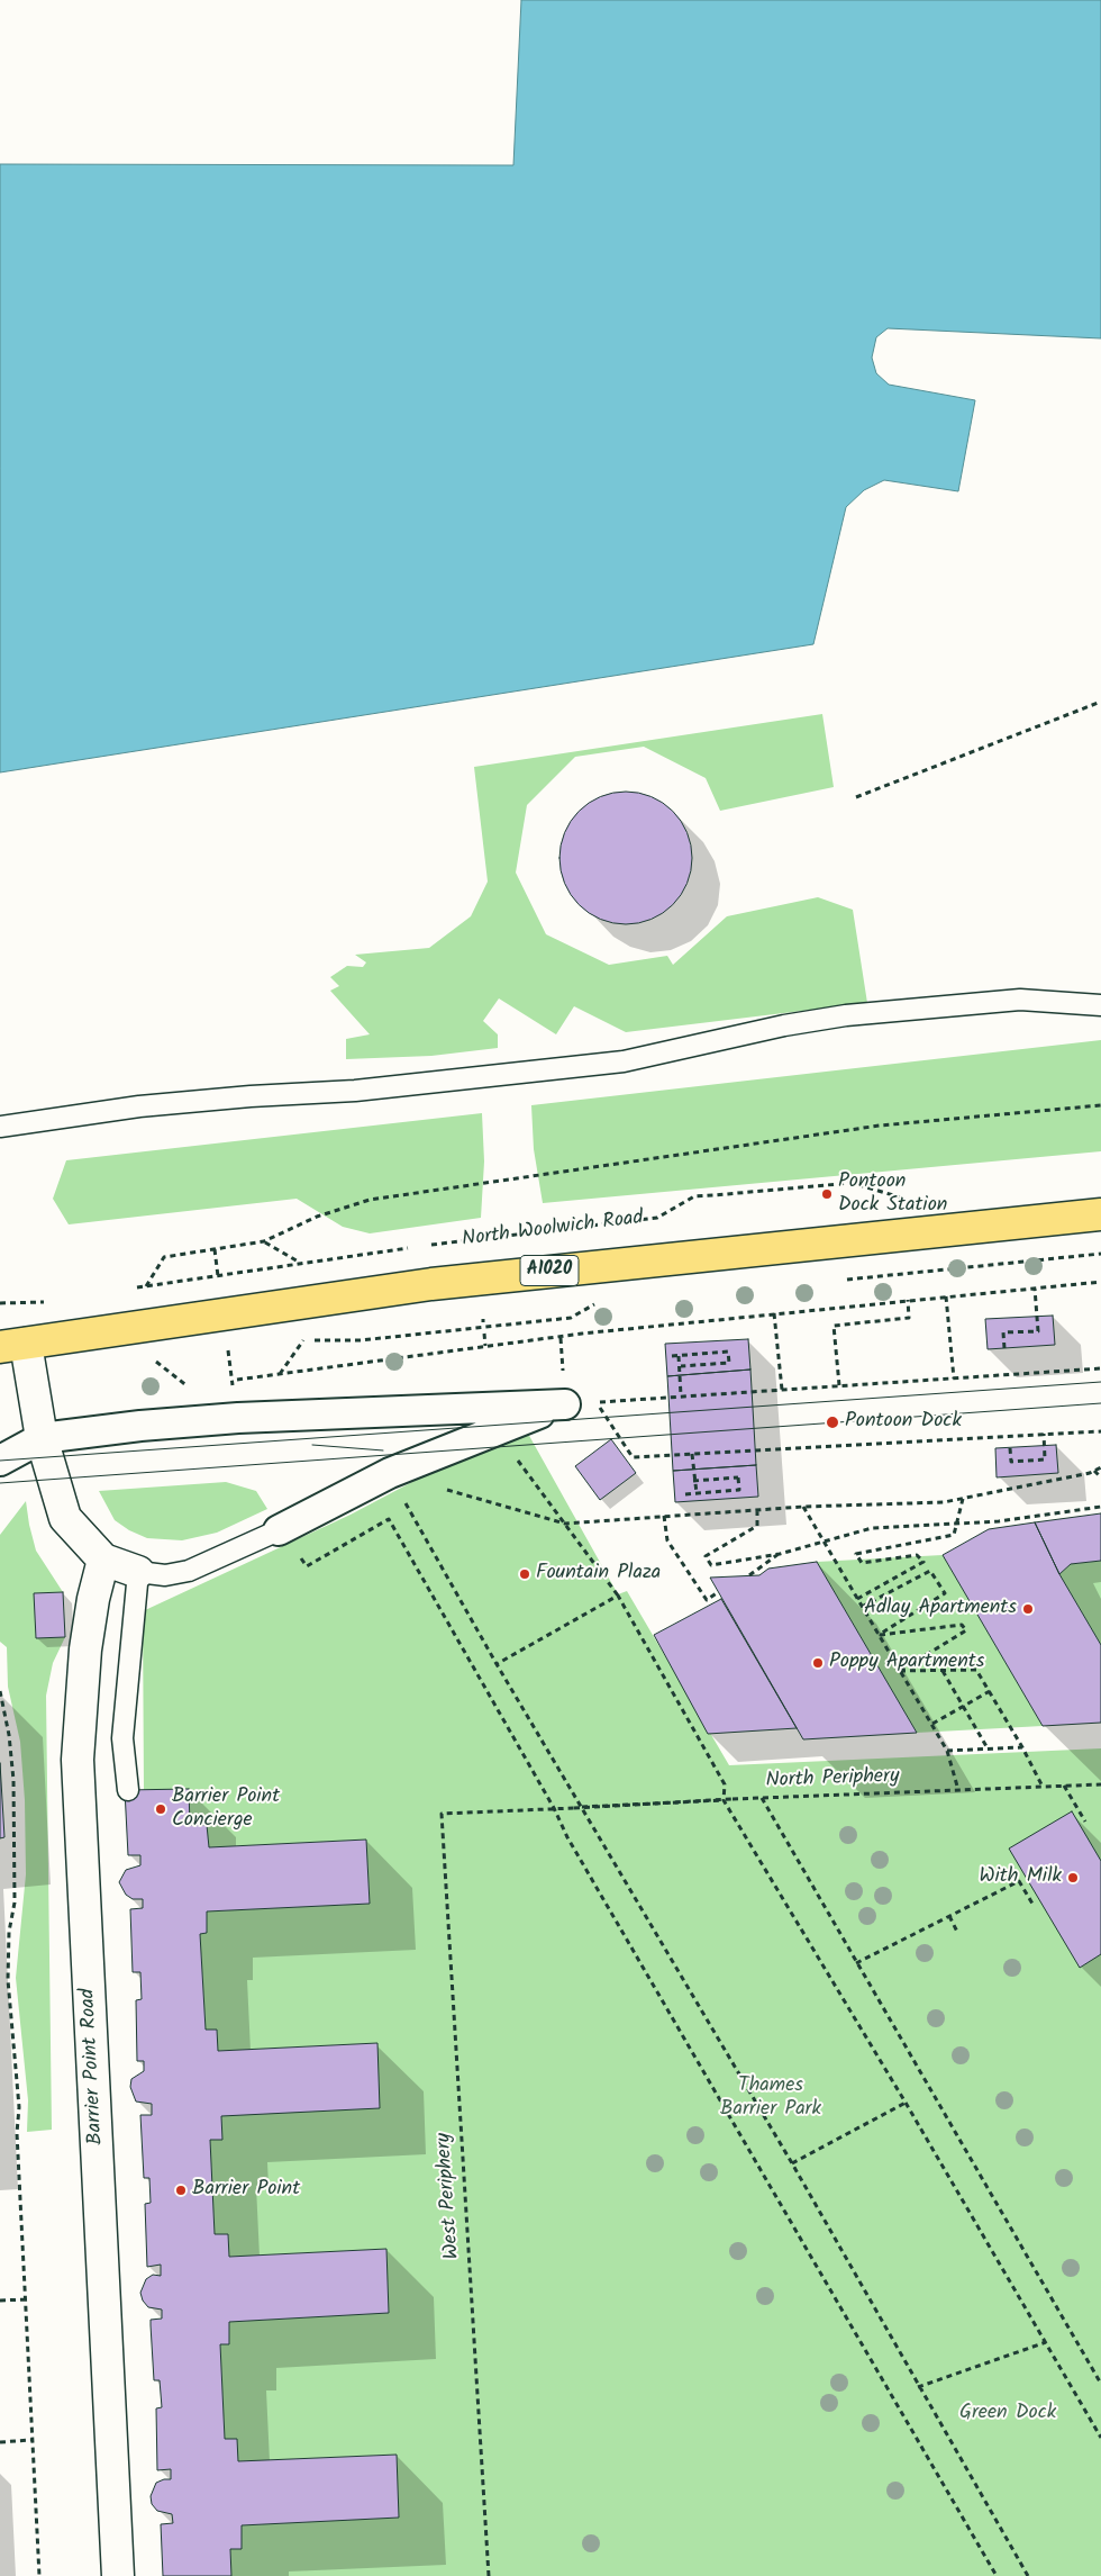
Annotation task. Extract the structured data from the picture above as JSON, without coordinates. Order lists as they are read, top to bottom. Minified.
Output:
{"streets":{"main road":["North Woolwich Road","A1020"],"street":["Barrier Point Road"],"path":["North Periphery","West Periphery"]},"crossings":[["North Periphery","West Periphery"]],"parks":["Thames Barrier Park","Green Dock"],"places":["Pontoon Dock Station","Pontoon Dock","Fountain Plaza","Adlay Apartments","Poppy Apartments","Barrier Point Concierge","With Milk","Barrier Point"]}
